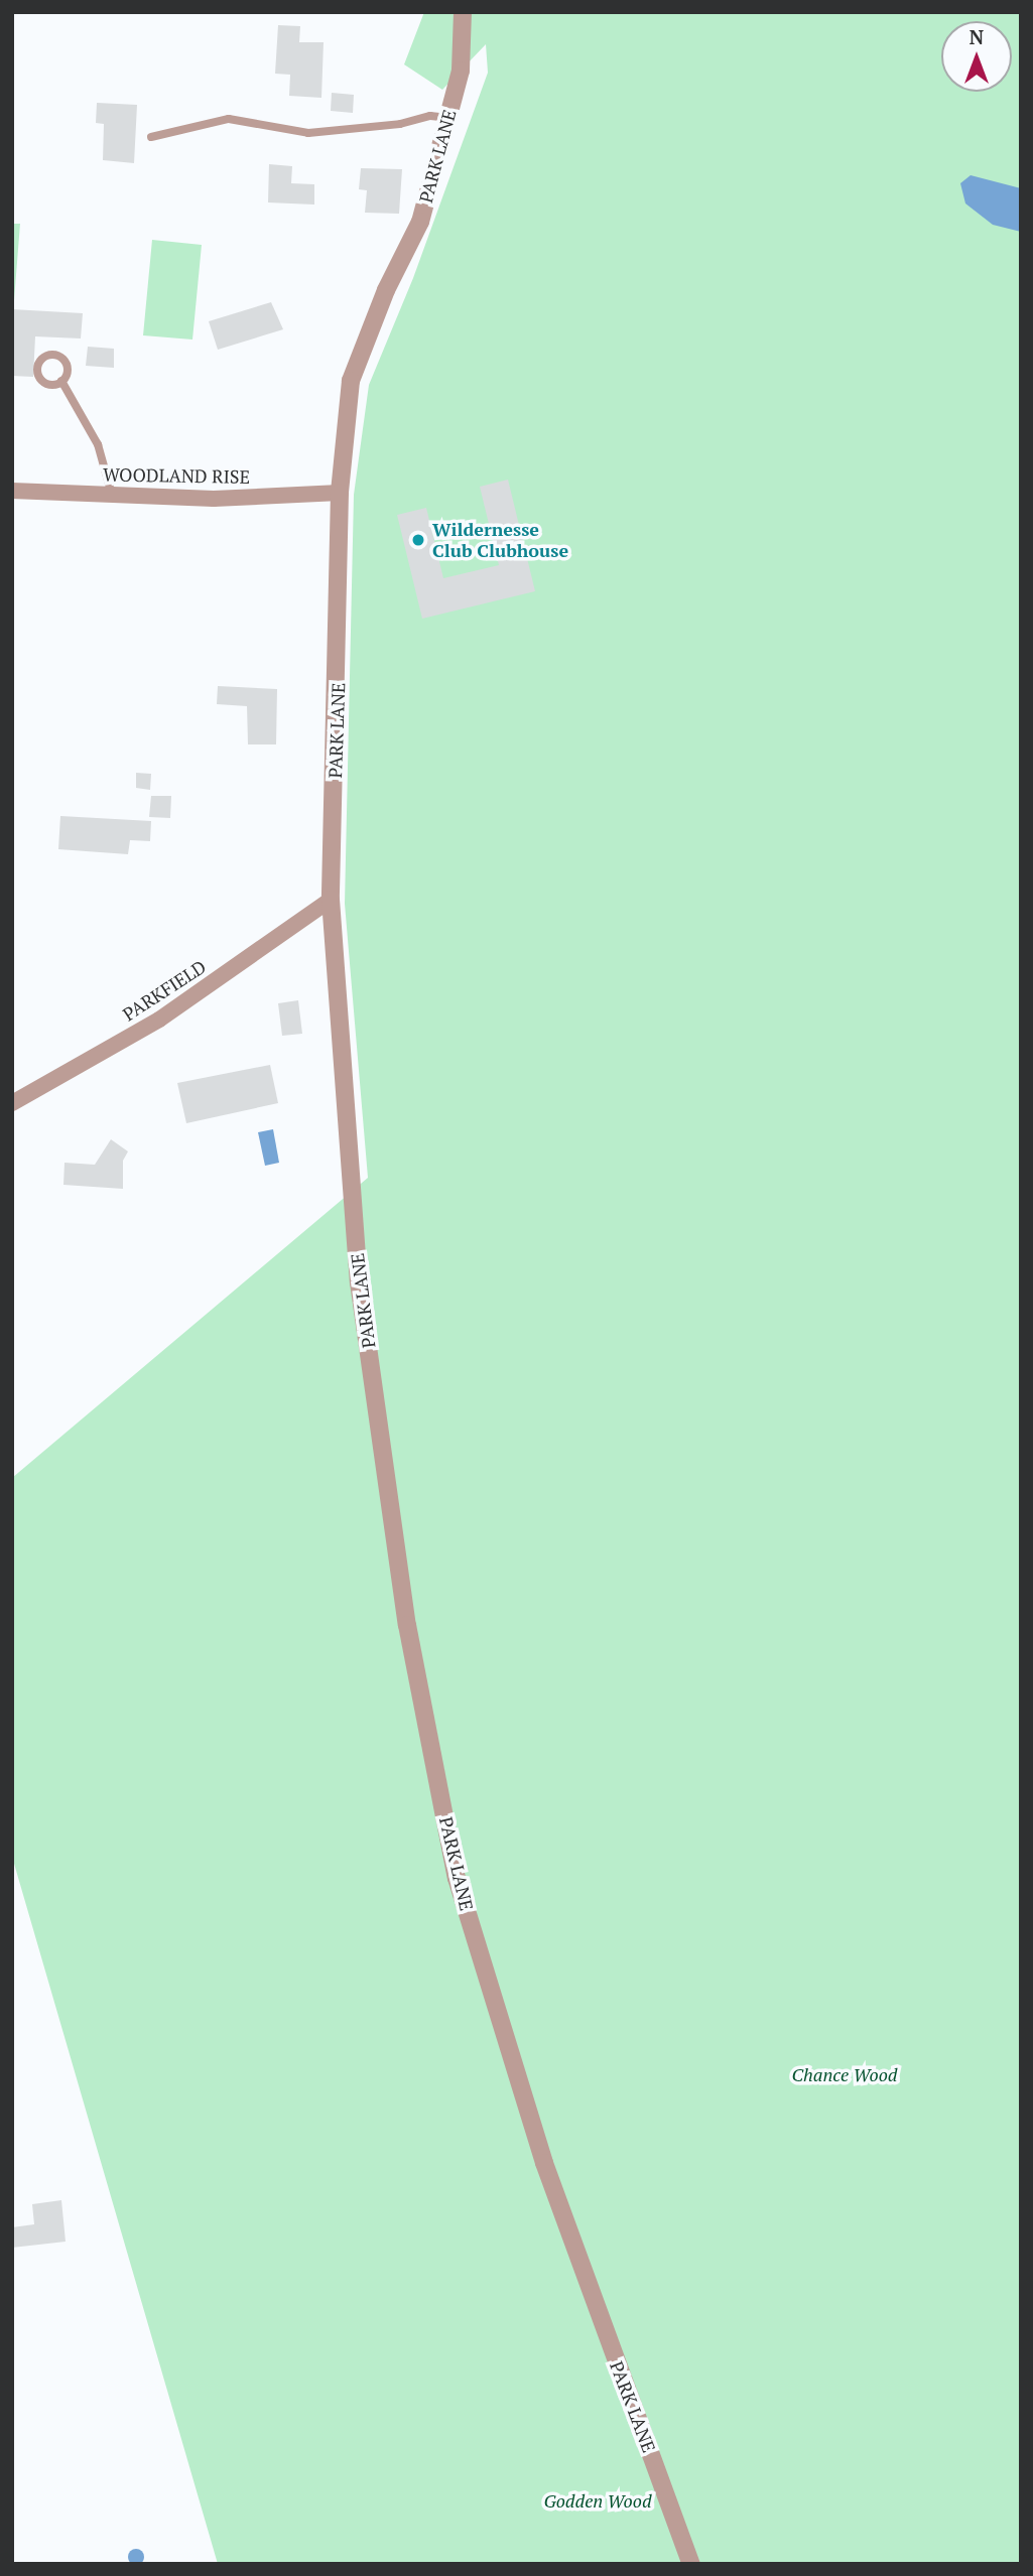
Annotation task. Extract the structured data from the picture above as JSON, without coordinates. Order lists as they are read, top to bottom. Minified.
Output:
{"streets":{"street":["PARK LANE","WOODLAND RISE","PARKFIELD"]},"crossings":[["PARK LANE","WOODLAND RISE"],["PARK LANE","PARKFIELD"]],"parks":["Chance Wood","Godden Wood"],"places":["Wildernesse Club Clubhouse"],"north":"top"}
